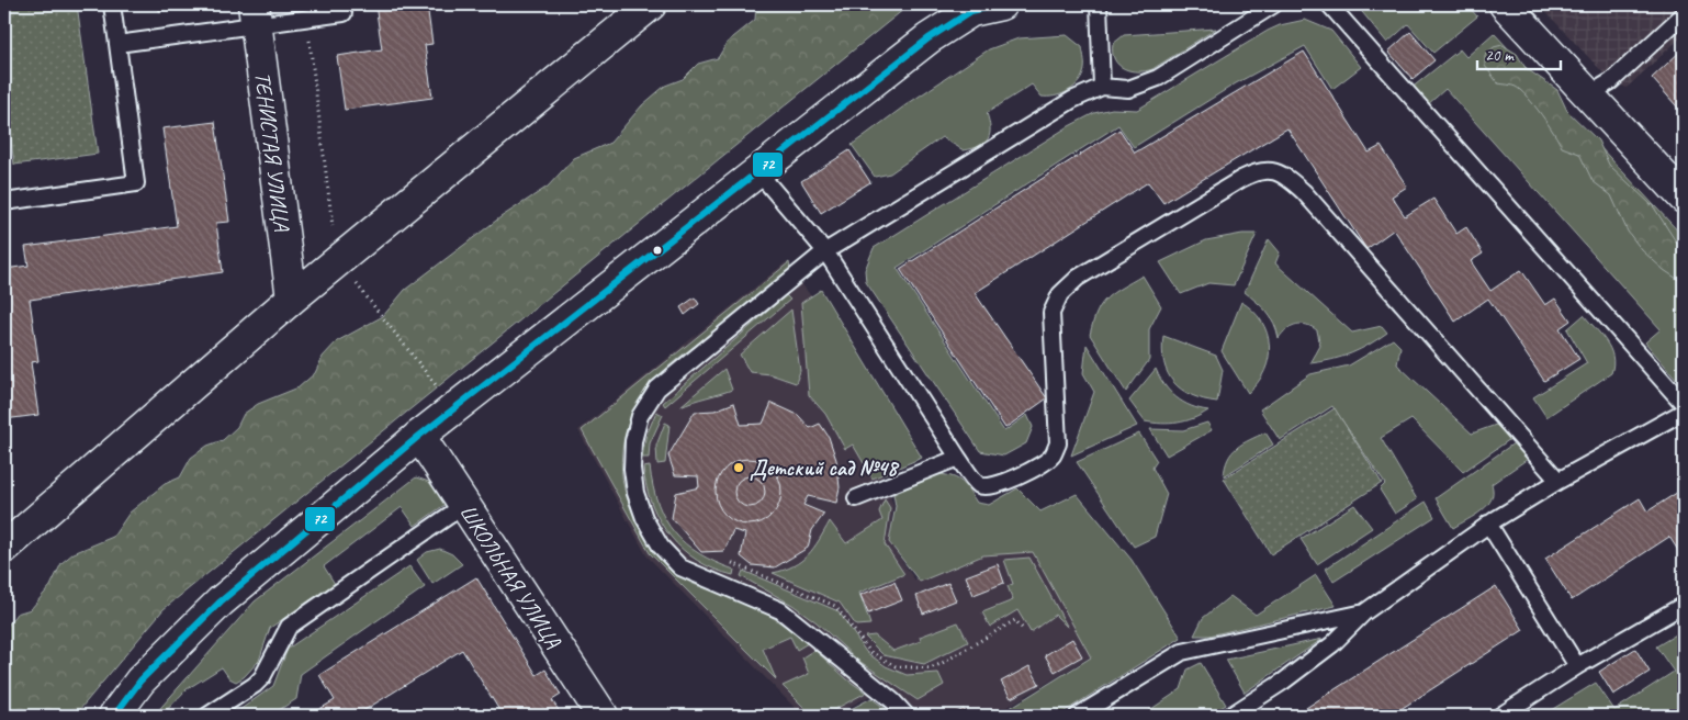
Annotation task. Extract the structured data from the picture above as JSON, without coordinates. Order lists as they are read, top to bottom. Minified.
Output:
{"streets":{"street":["ТЕНИСТАЯ УЛИЦА","ШКОЛЬНАЯ УЛИЦА"]},"places":["Детский сад №48"],"lines":["transit line 72"],"scale_bar":"20 m"}
